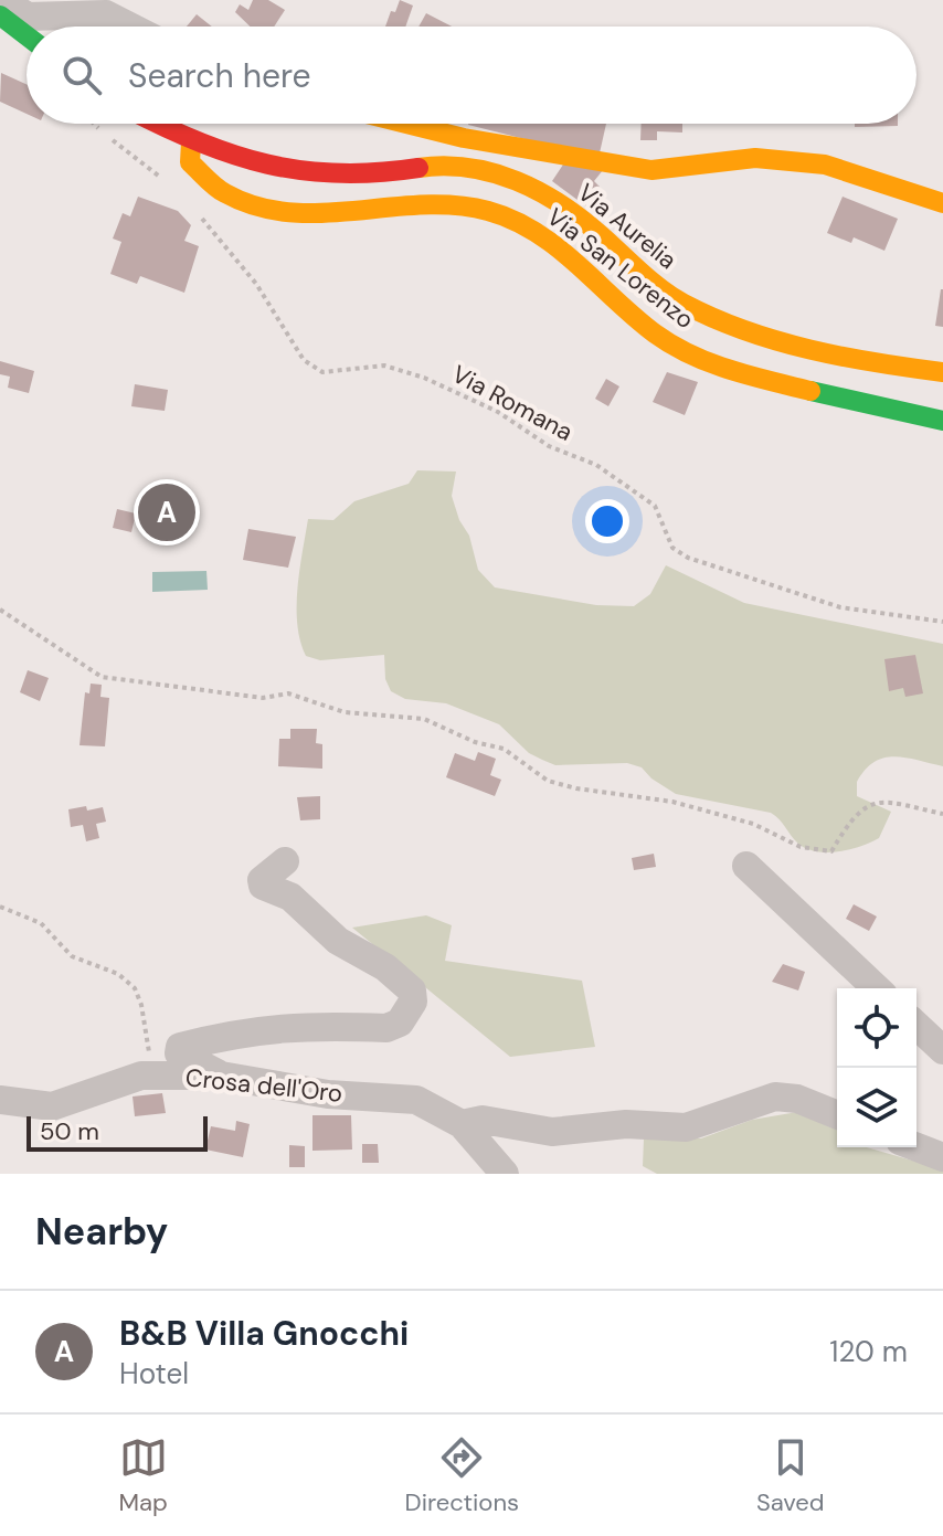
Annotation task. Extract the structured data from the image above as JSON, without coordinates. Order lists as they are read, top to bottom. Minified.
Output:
{"streets":{"main road":["Via Aurelia","Via San Lorenzo"],"street":["Crosa dell'Oro"],"path":["Via Romana"]},"crossings":[["Via Aurelia","Via San Lorenzo"]],"scale_bar":"50 m","page":{"search":"Search here","pins":"A","scale":"50 m","heading":"Nearby","list":[{"mark":"A","name":"B&B Villa Gnocchi","note":"Hotel","value":"120 m"}],"nav":["Map","Directions","Saved"]}}
